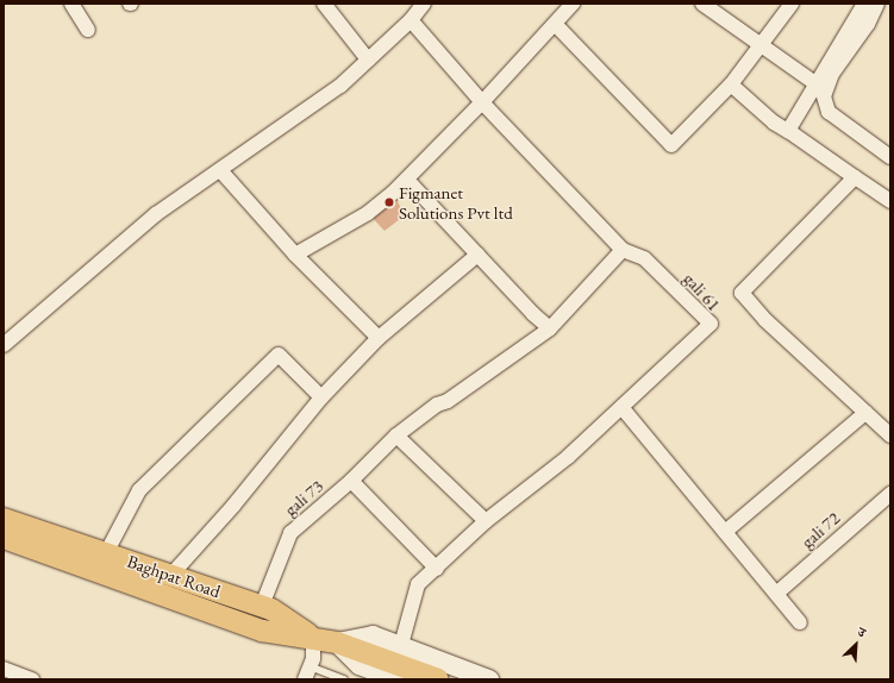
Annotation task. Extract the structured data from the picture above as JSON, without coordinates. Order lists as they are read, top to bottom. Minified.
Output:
{"streets":{"main road":["Baghpat Road"],"street":["gali 61","gali 73","gali 72"]},"crossings":[["gali 61","gali 73"],["gali 73","Baghpat Road"]],"places":["Figmanet Solutions Pvt ltd"],"north":"top right"}
